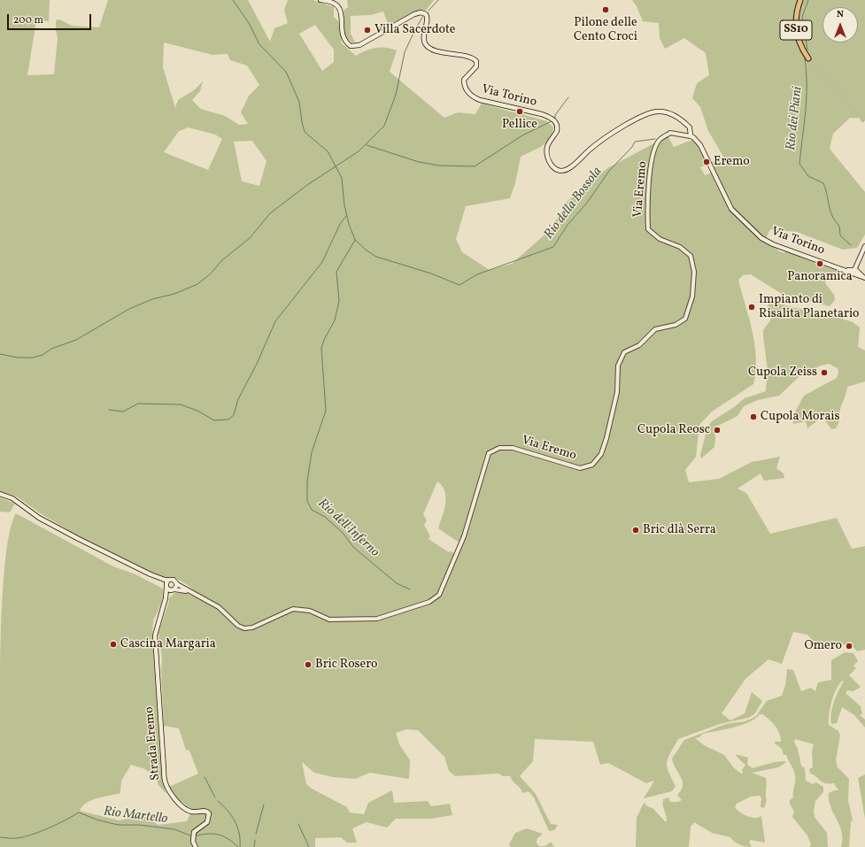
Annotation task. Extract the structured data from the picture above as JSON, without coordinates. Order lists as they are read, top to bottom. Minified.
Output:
{"streets":{"main road":["SS10","Via Torino","Strada Eremo"],"street":["Via Eremo"]},"crossings":[["Via Torino","Via Eremo"],["Via Eremo","Strada Eremo"]],"water":["Rio dei Piani","Rio della Bossola","Rio dell'Inferno","Rio Martello"],"places":["Pilone delle Cento Croci","Villa Sacerdote","Pellice","Eremo","Panoramica","Impianto di Risalita Planetario","Cupola Zeiss","Cupola Morais","Cupola Reosc","Bric dlà Serra","Cascina Margaria","Omero","Bric Rosero"],"scale_bar":"200 m","north":"top"}
